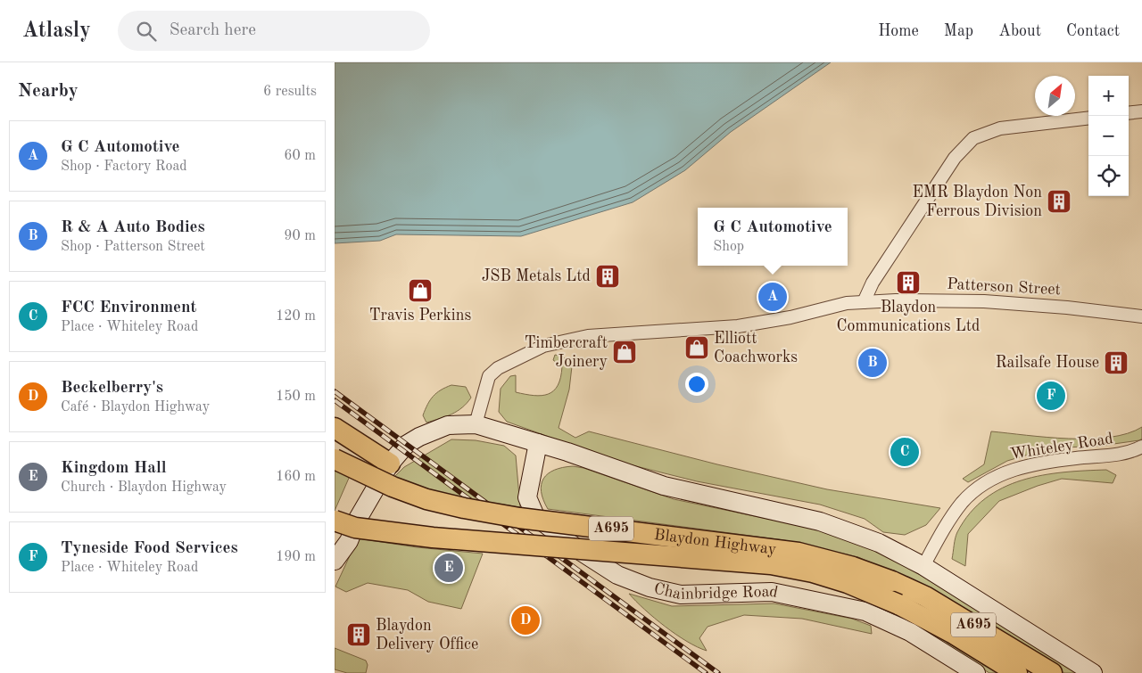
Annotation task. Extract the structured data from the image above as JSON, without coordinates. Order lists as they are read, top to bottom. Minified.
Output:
{"streets":{"main road":["A695","Blaydon Highway","Chainbridge Road"],"street":["Patterson Street","Whiteley Road"]},"places":{"building":["EMR Blaydon Non Ferrous Division","JSB Metals Ltd","Blaydon Communications Ltd","Railsafe House","Blaydon Delivery Office"],"shop":["Travis Perkins","Elliott Coachworks","Timbercraft Joinery"]},"north":"top right","page":{"header":"Atlasly","search":"Search here","nav":["Home","Map","About","Contact"],"heading":["Nearby","6 results"],"map_buttons":["+","−"],"list":[{"mark":"A","name":"G C Automotive","note":"Shop · Factory Road","value":"60 m"},{"mark":"B","name":"R & A Auto Bodies","note":"Shop · Patterson Street","value":"90 m"},{"mark":"C","name":"FCC Environment","note":"Place · Whiteley Road","value":"120 m"},{"mark":"D","name":"Beckelberry's","note":"Café · Blaydon Highway","value":"150 m"},{"mark":"E","name":"Kingdom Hall","note":"Church · Blaydon Highway","value":"160 m"},{"mark":"F","name":"Tyneside Food Services","note":"Place · Whiteley Road","value":"190 m"}],"popup":["G C Automotive","Shop"],"pins":["A","B","F","C","E","D"]}}
